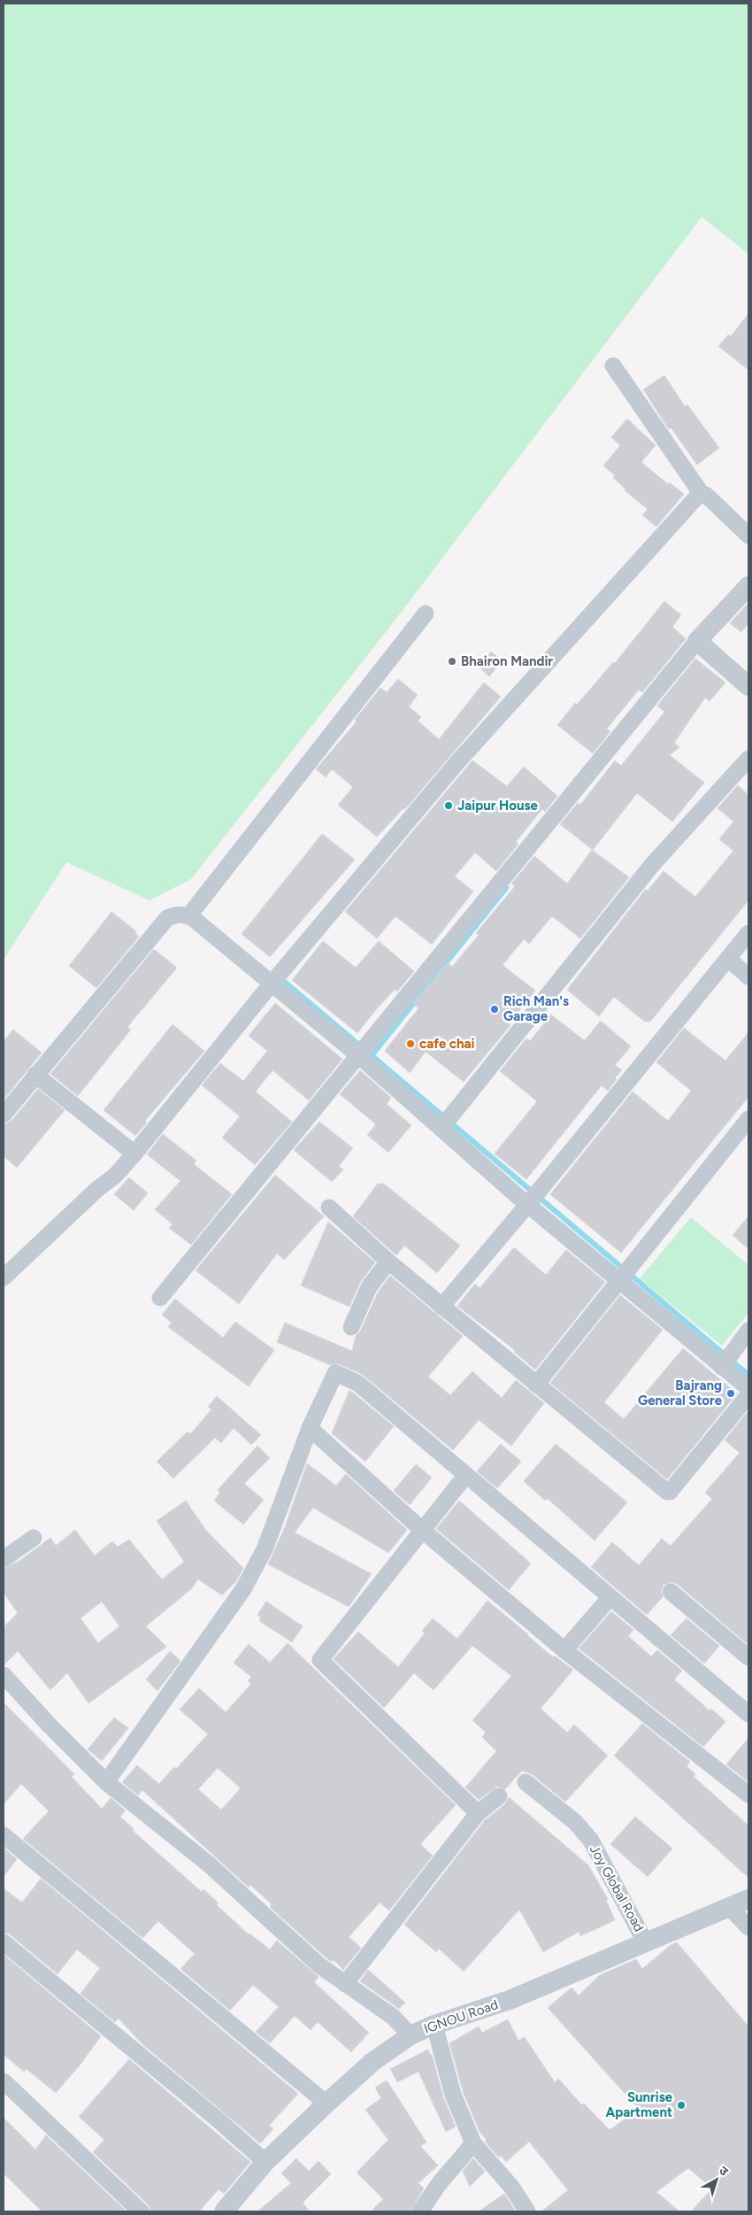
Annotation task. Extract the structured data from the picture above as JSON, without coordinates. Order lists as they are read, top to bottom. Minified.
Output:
{"streets":{"street":["Joy Global Road","IGNOU Road"]},"crossings":[["Joy Global Road","IGNOU Road"]],"places":["Bhairon Mandir","Jaipur House","Rich Man's Garage","cafe chai","Bajrang General Store","Sunrise Apartment"],"north":"top right"}
